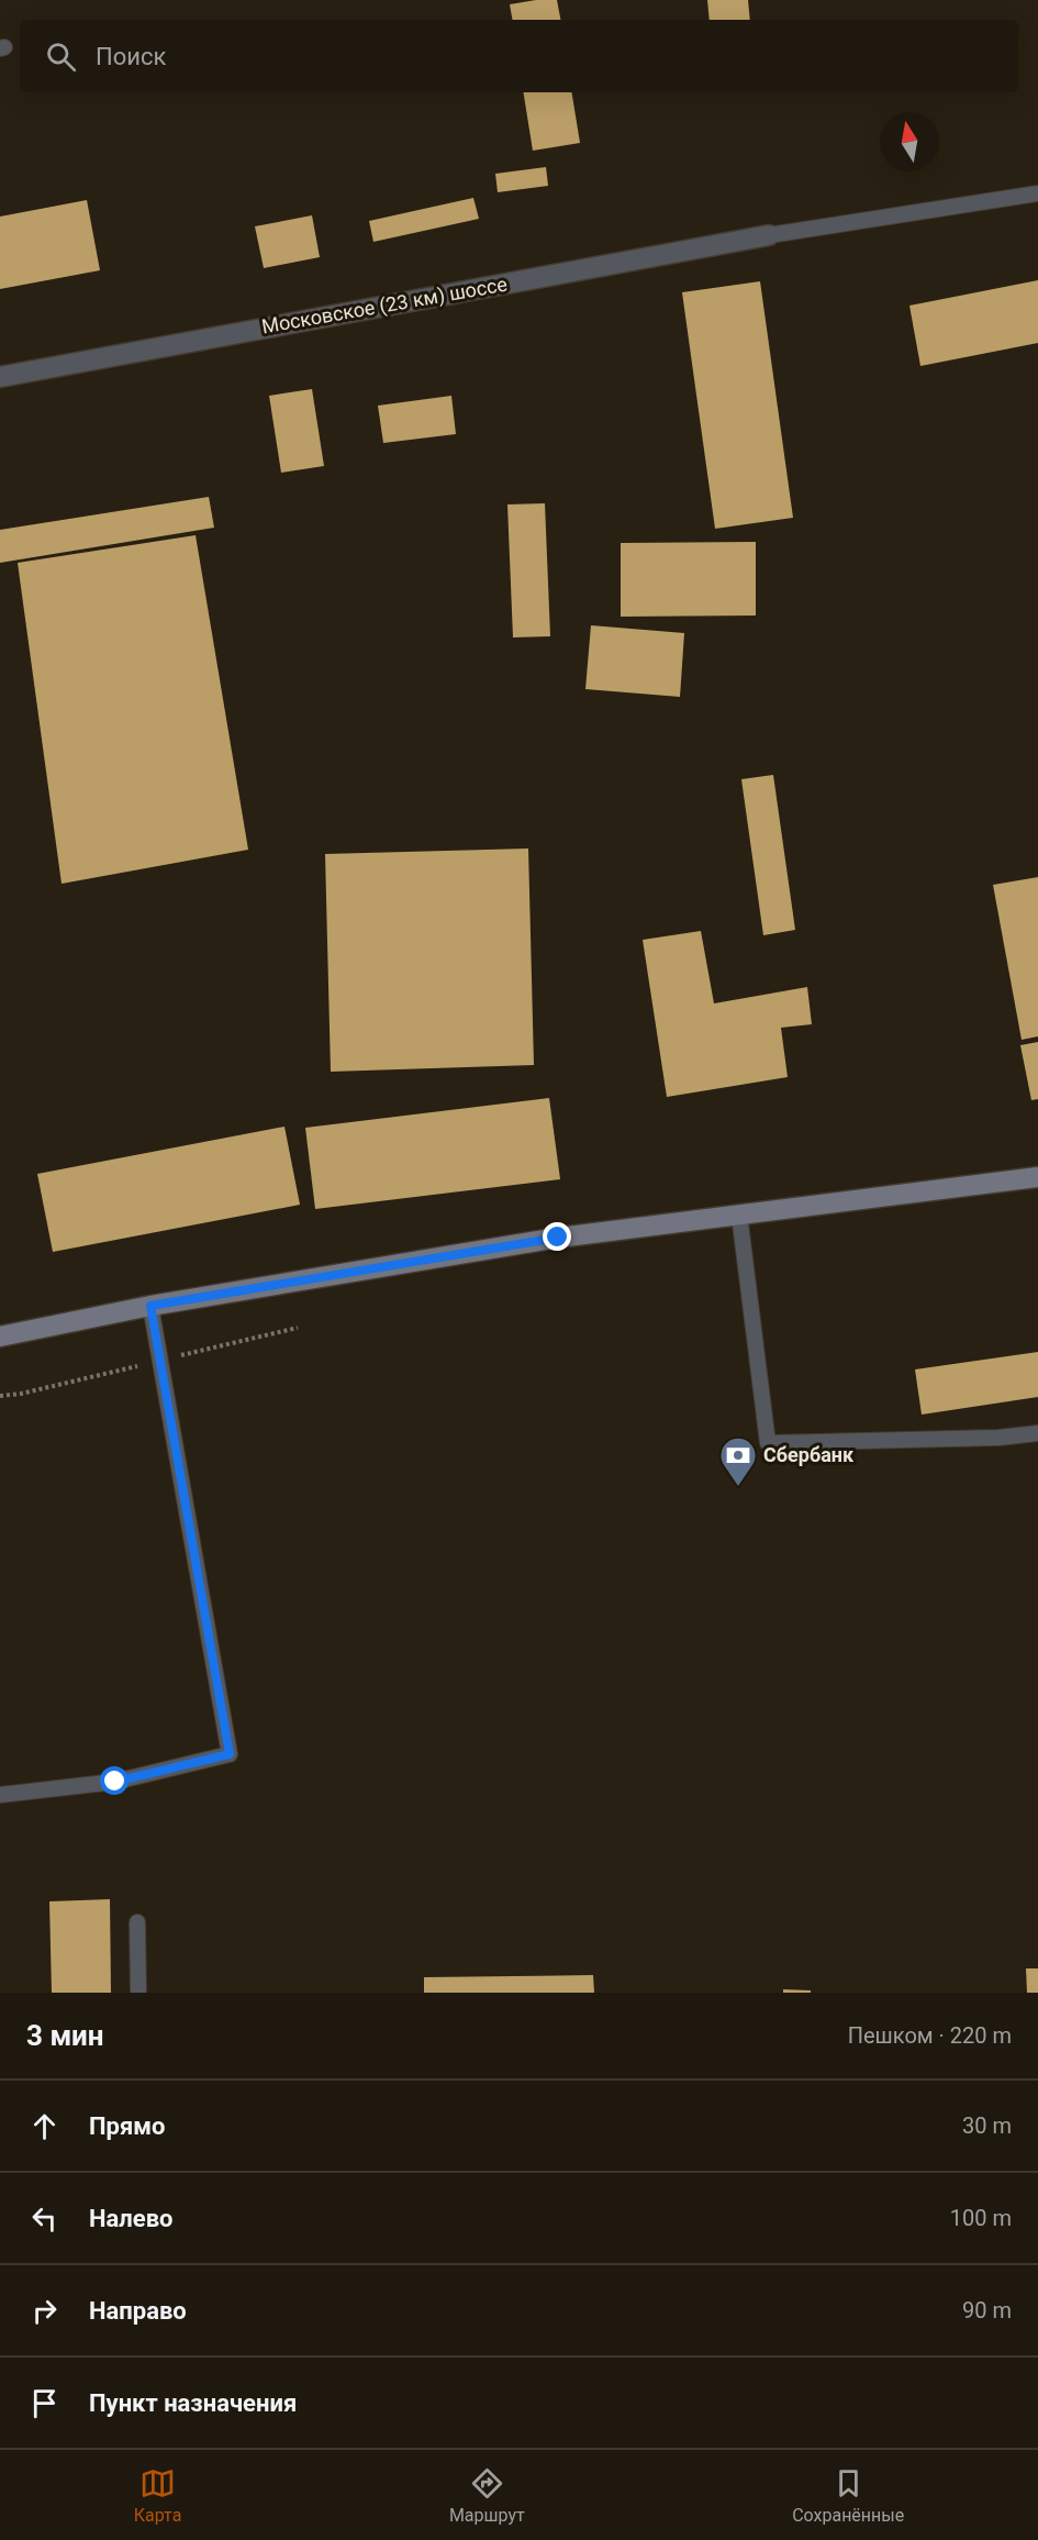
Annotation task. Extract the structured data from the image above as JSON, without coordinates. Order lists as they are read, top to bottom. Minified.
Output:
{"streets":{"street":["Московское (23 км) шоссе"]},"places":{"bank":["Сбербанк"]},"north":"top","page":{"search":"Поиск","heading":["3 мин","Пешком · 220 m"],"list":[["Прямо","30 m"],["Налево","100 m"],["Направо","90 m"],"Пункт назначения"],"nav":["Карта","Маршрут","Сохранённые"]}}
